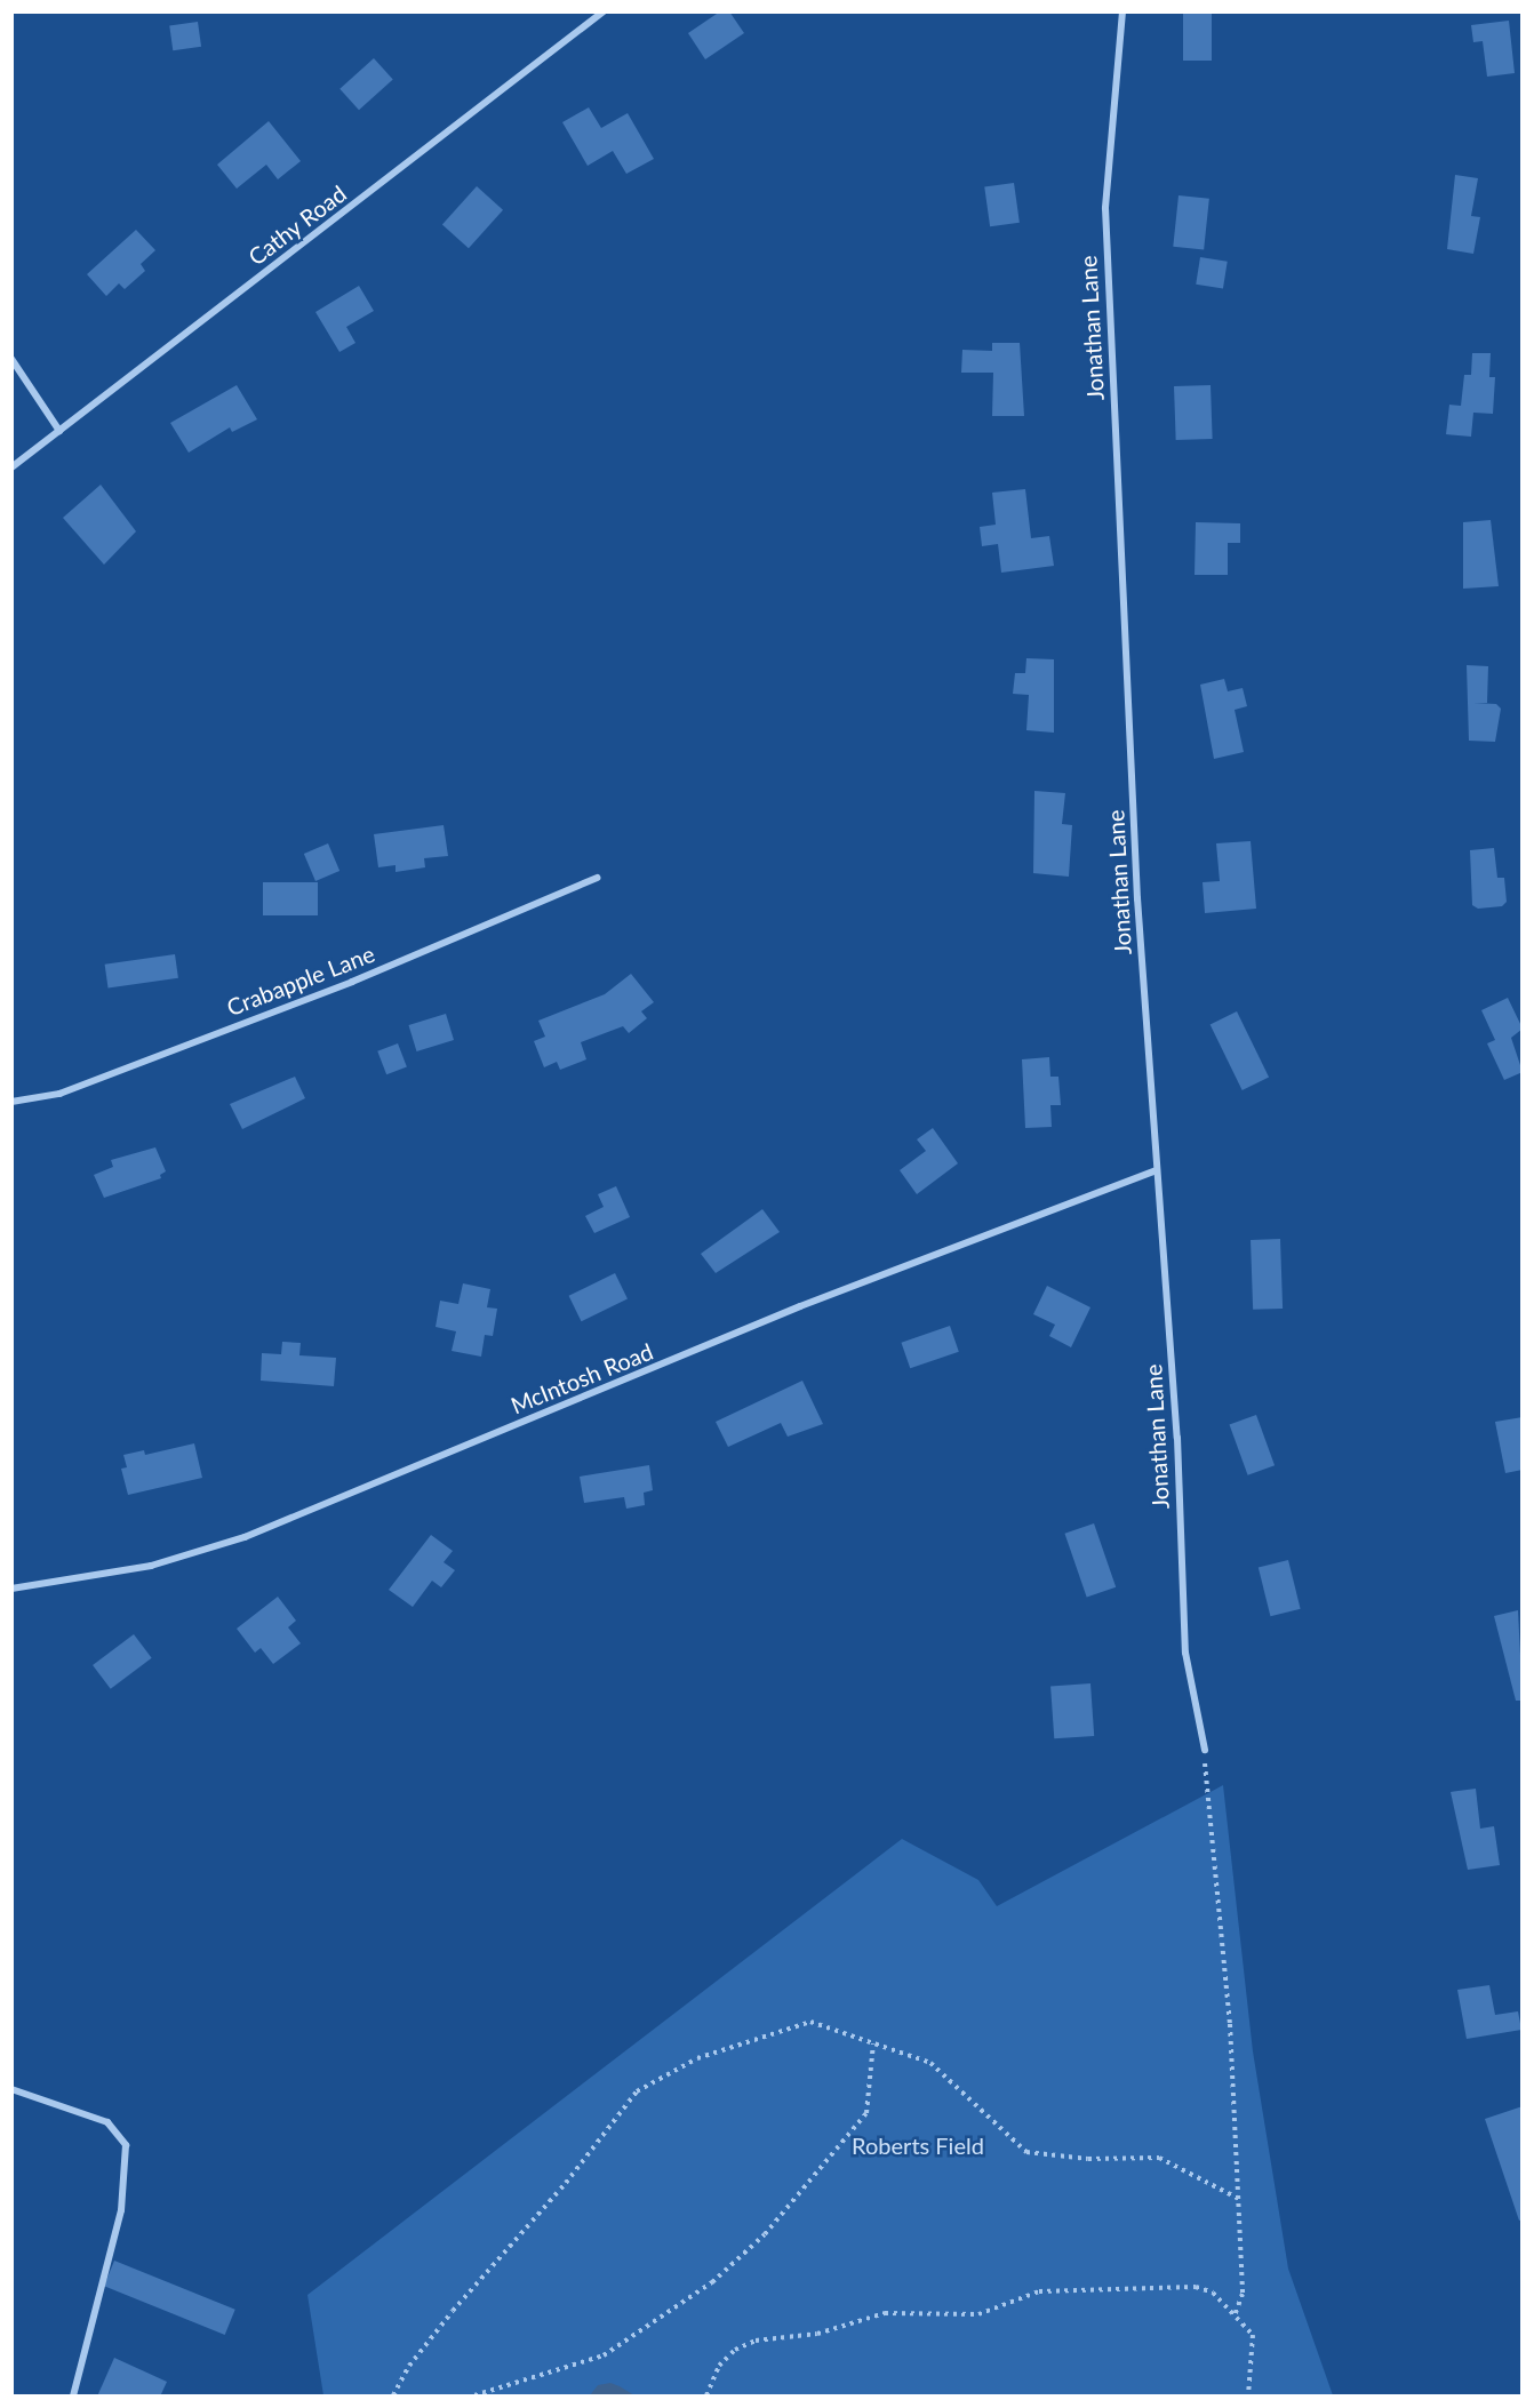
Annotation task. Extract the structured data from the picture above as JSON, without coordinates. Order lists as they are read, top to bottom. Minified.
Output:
{"streets":{"street":["Cathy Road","Jonathan Lane","Crabapple Lane","McIntosh Road"]},"crossings":[["Jonathan Lane","McIntosh Road"]],"parks":["Roberts Field"]}
